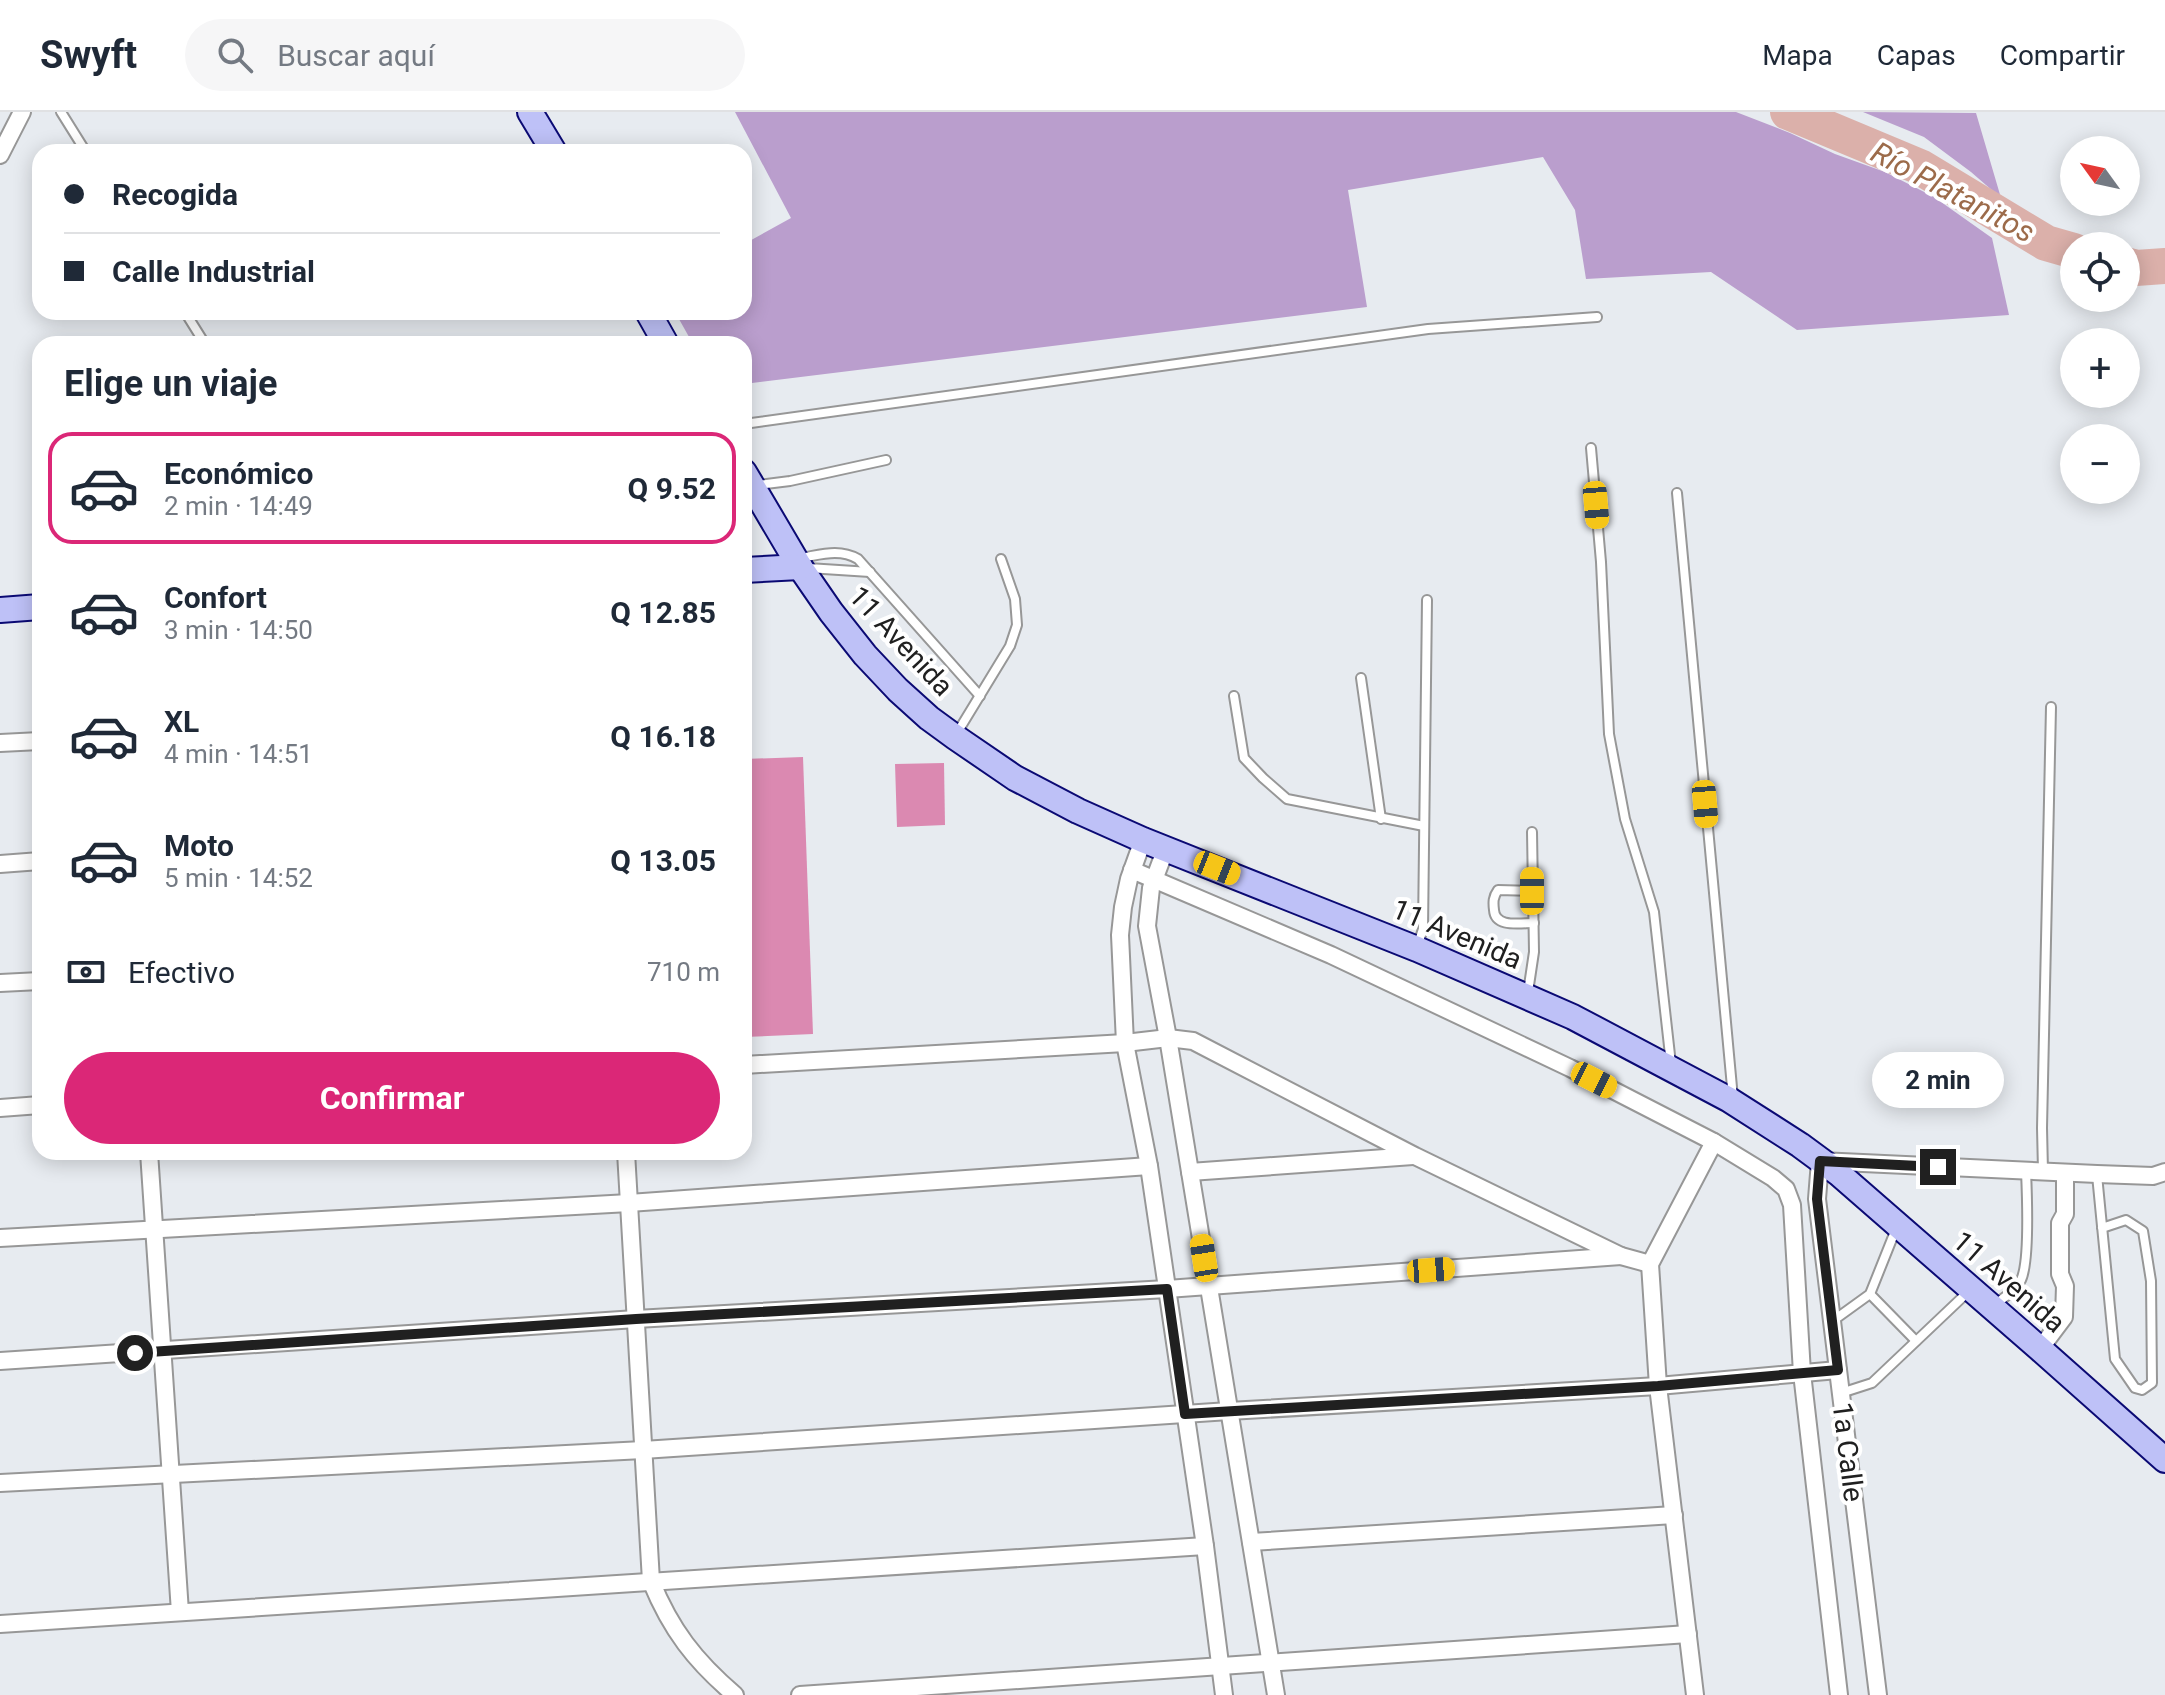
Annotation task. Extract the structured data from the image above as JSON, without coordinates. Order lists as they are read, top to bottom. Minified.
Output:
{"streets":{"main road":["11 Avenida"],"street":["1a Calle"]},"crossings":[["11 Avenida","1a Calle"]],"water":["Río Platanitos"],"north":"top left","page":{"header":"Swyft","search":"Buscar aquí","nav":["Mapa","Capas","Compartir"],"map_buttons":["+","−"],"banner":["Recogida","Calle Industrial"],"heading":"Elige un viaje","list":[{"name":"Económico","note":"2 min · 14:49","value":"Q 9.52"},{"name":"Confort","note":"3 min · 14:50","value":"Q 12.85"},{"name":"XL","note":"4 min · 14:51","value":"Q 16.18"},{"name":"Moto","note":"5 min · 14:52","value":"Q 13.05"}],"pay":["Efectivo","710 m"],"buttons":"Confirmar","bubble":"2 min"}}
